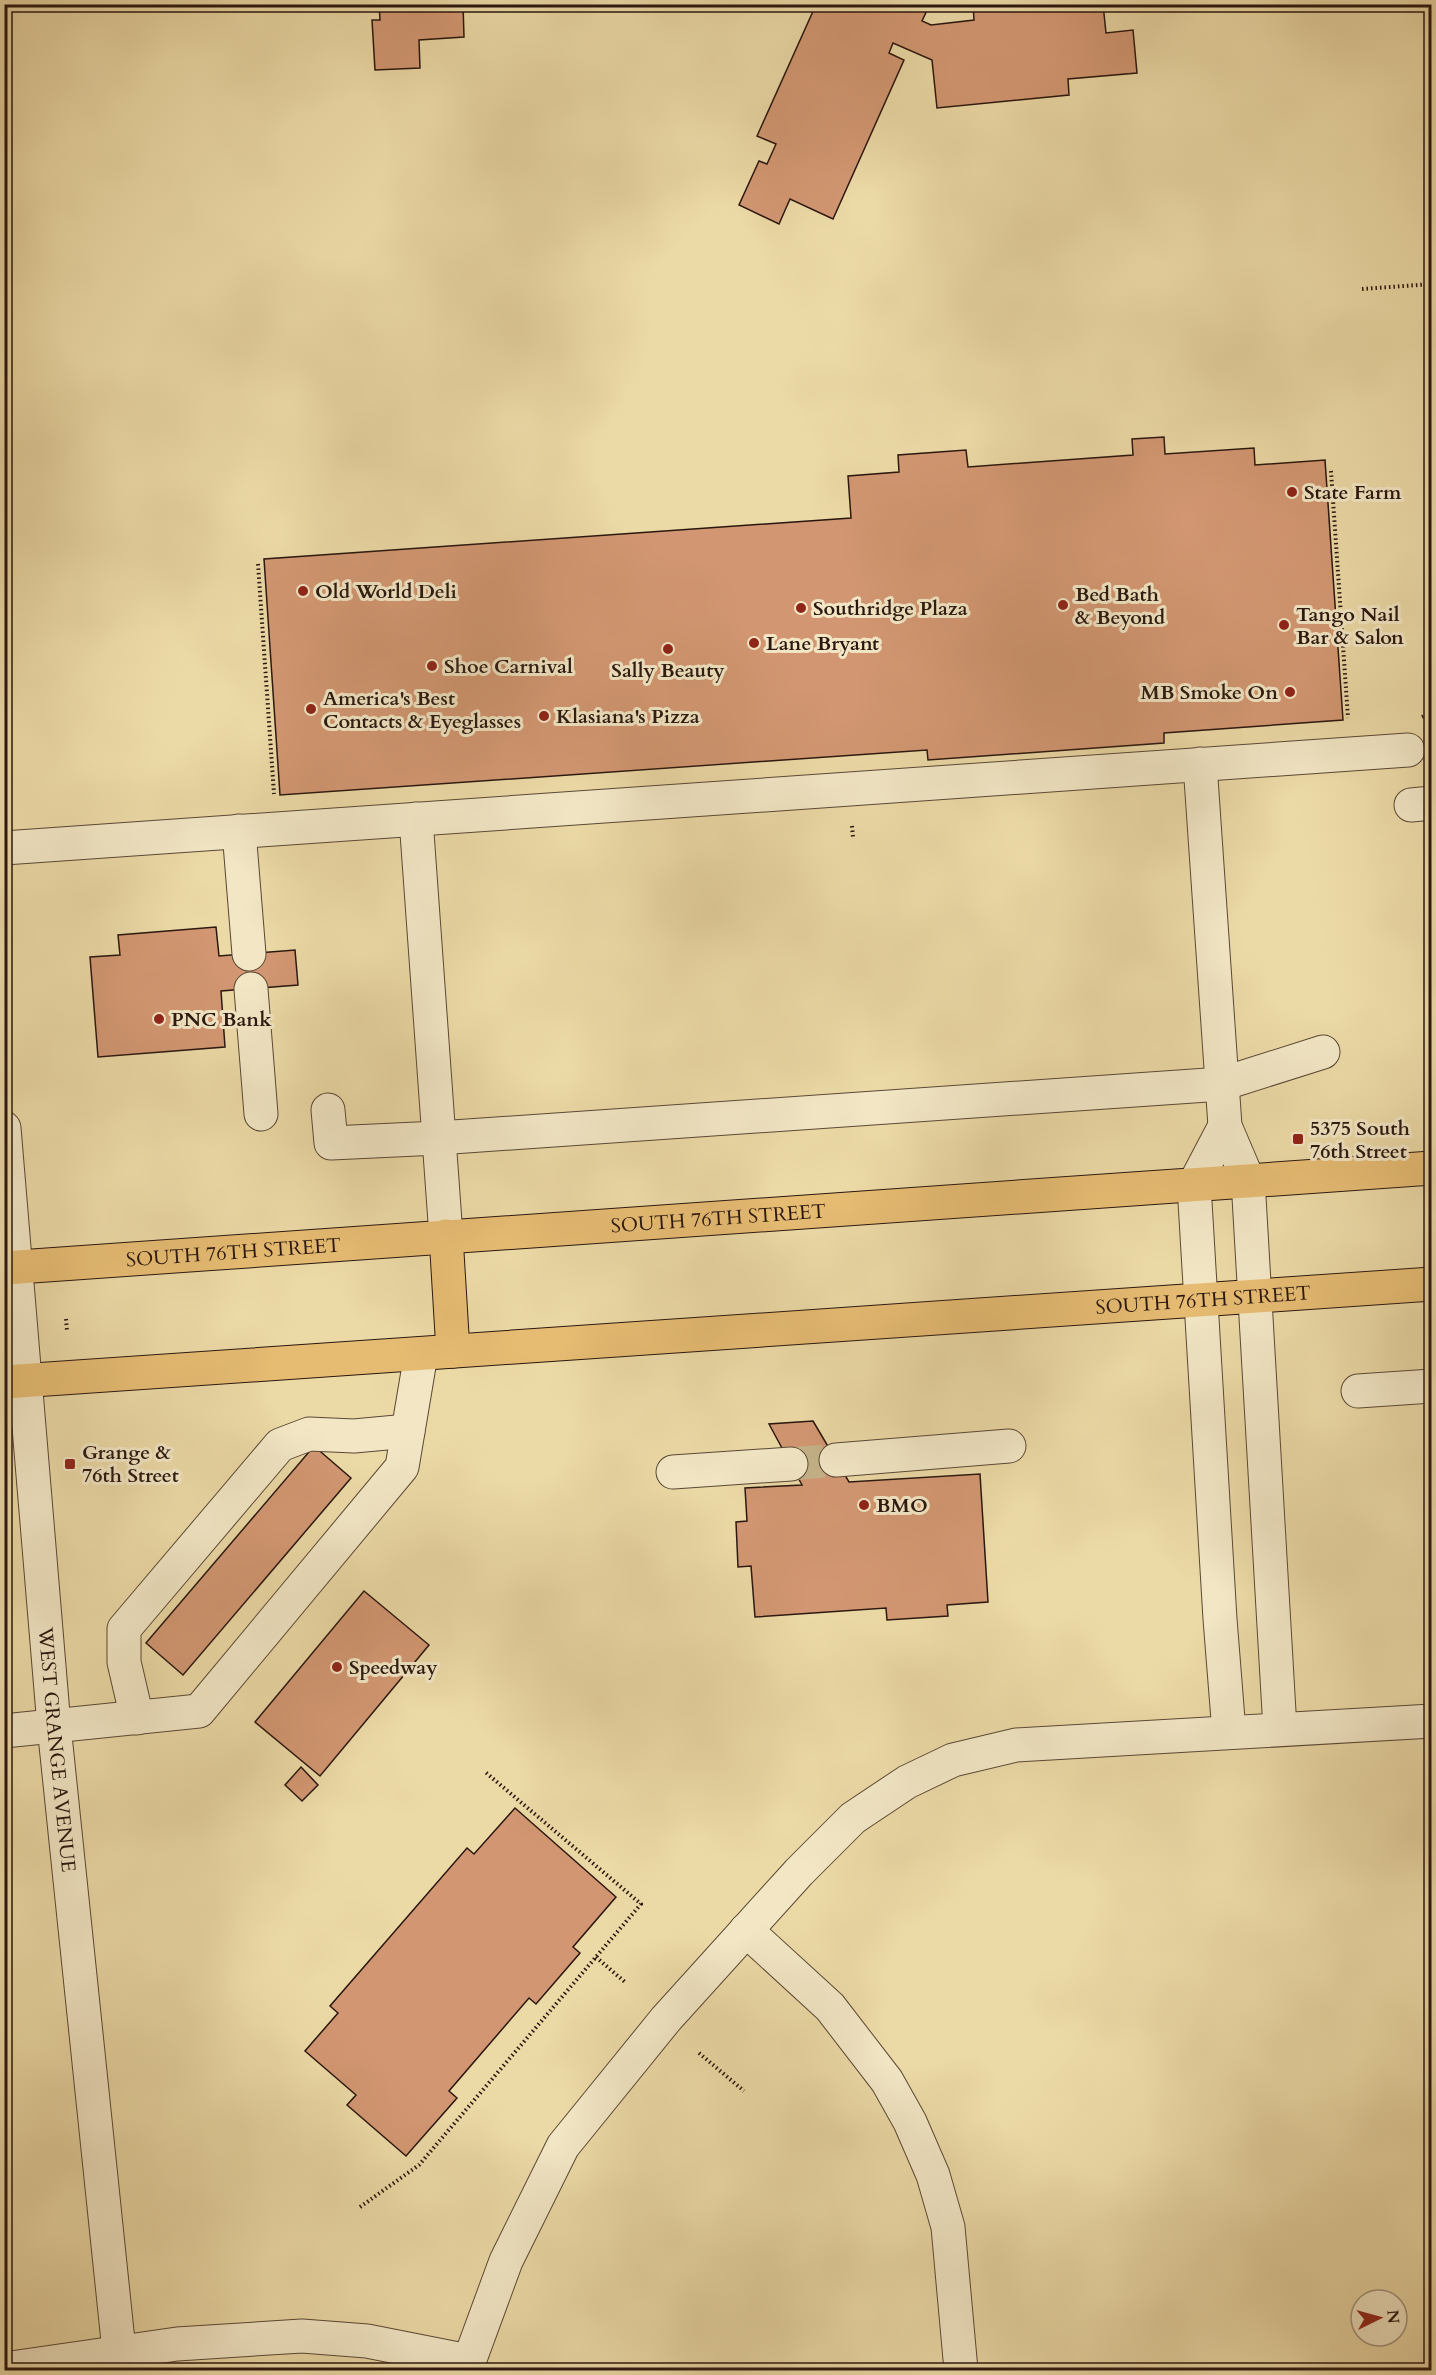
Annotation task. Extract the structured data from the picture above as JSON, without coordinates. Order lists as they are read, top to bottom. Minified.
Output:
{"streets":{"main road":["SOUTH 76TH STREET"],"street":["WEST GRANGE AVENUE"]},"crossings":[["SOUTH 76TH STREET","WEST GRANGE AVENUE"]],"places":{"other":["State Farm","Old World Deli","Bed Bath & Beyond","Southridge Plaza","Tango Nail Bar & Salon","Lane Bryant","Sally Beauty","Shoe Carnival","MB Smoke On","America's Best Contacts & Eyeglasses","Klasiana's Pizza","PNC Bank","BMO","Speedway"],"transit":["5375 South 76th Street","Grange & 76th Street"]},"north":"right"}
